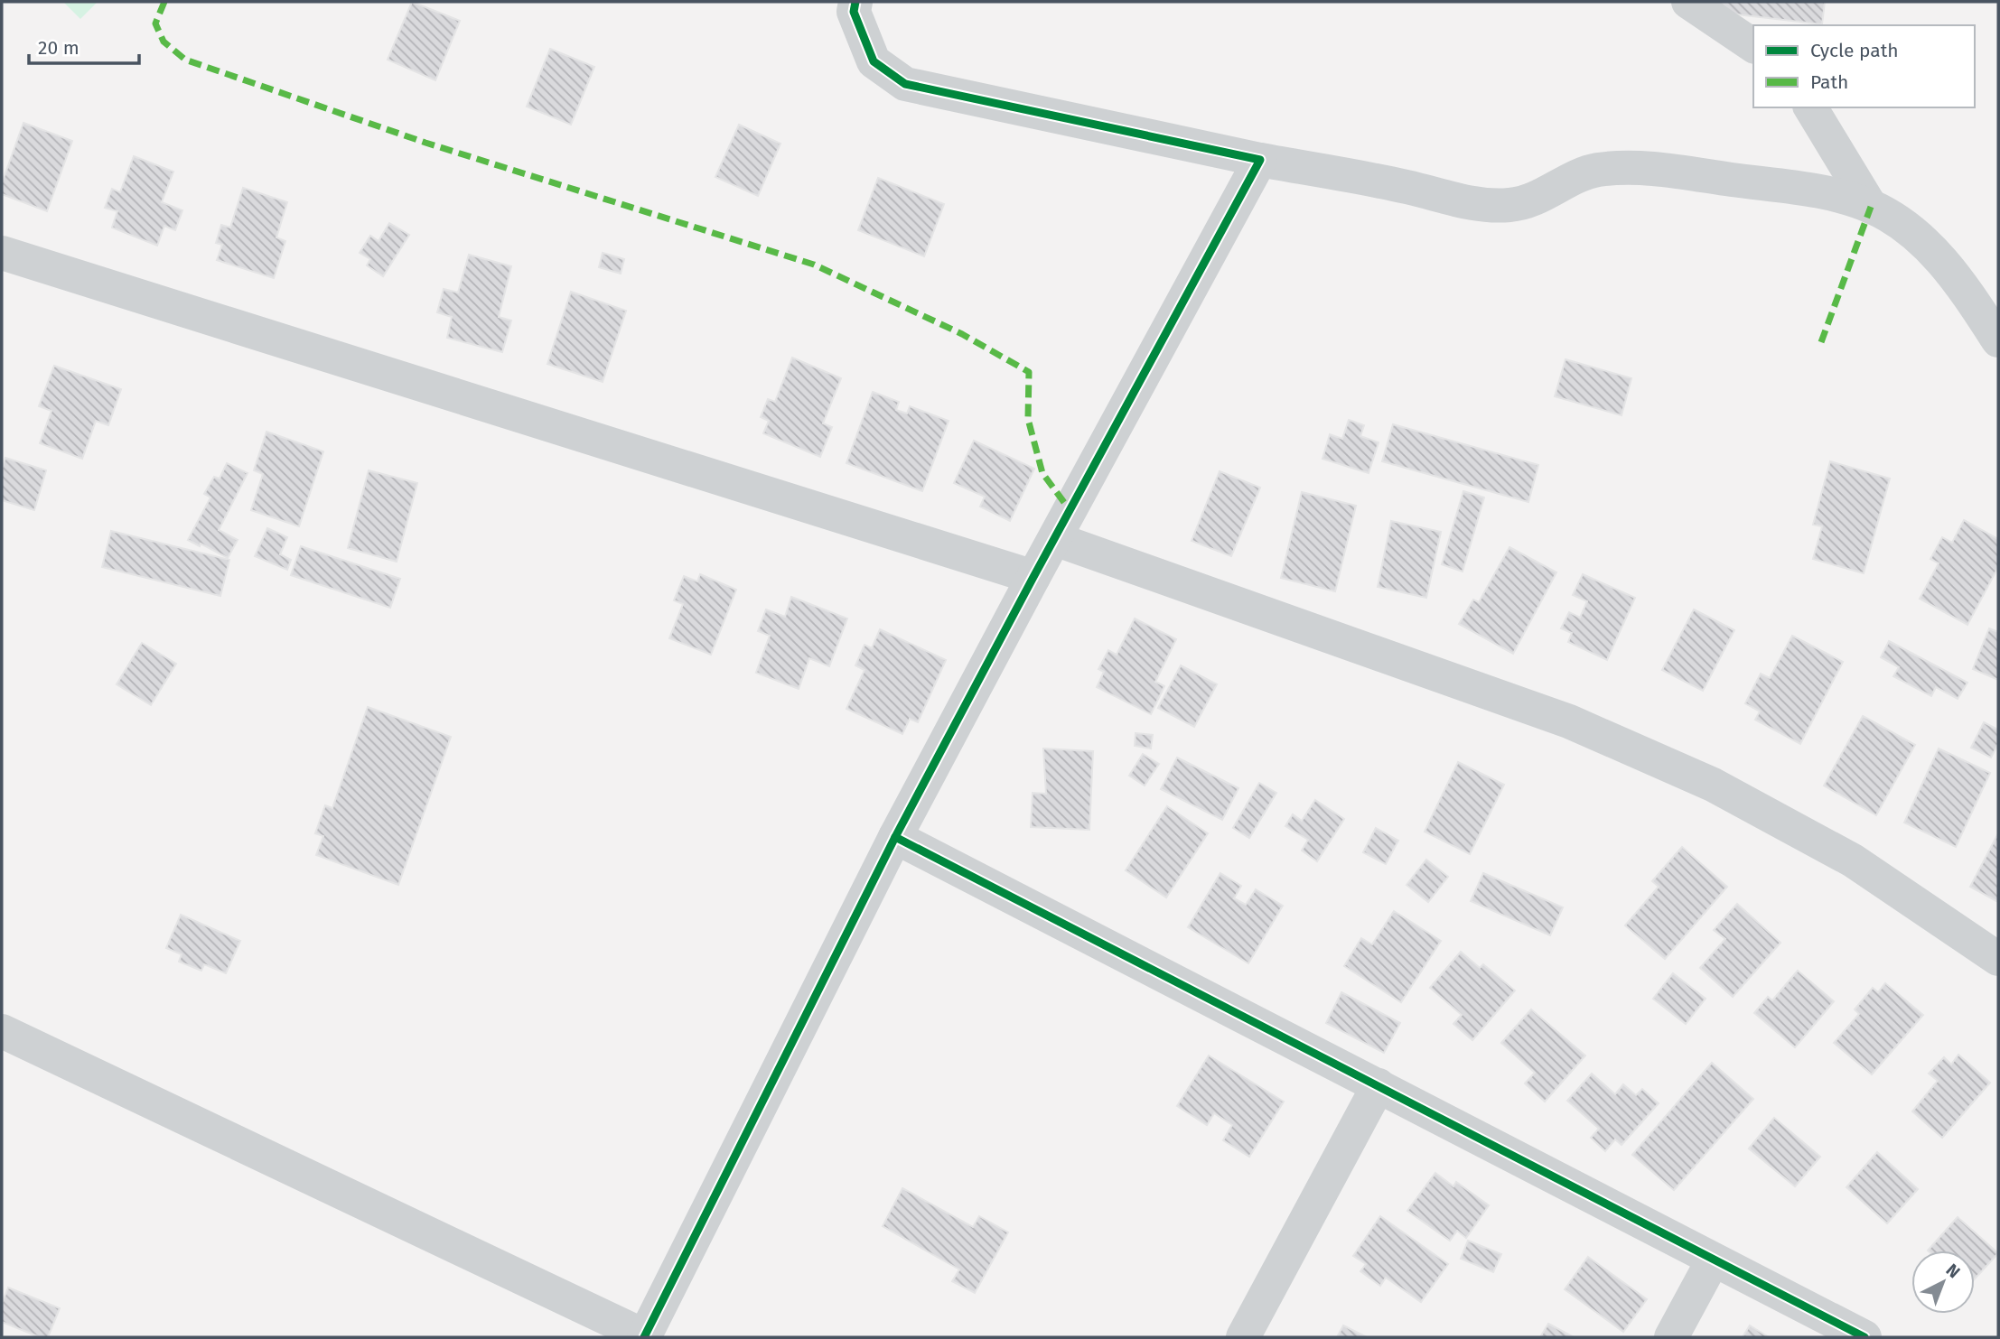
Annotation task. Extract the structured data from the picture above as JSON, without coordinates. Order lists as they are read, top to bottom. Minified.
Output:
{"legend":["Cycle path","Path"],"scale_bar":"20 m","north":"top right"}
